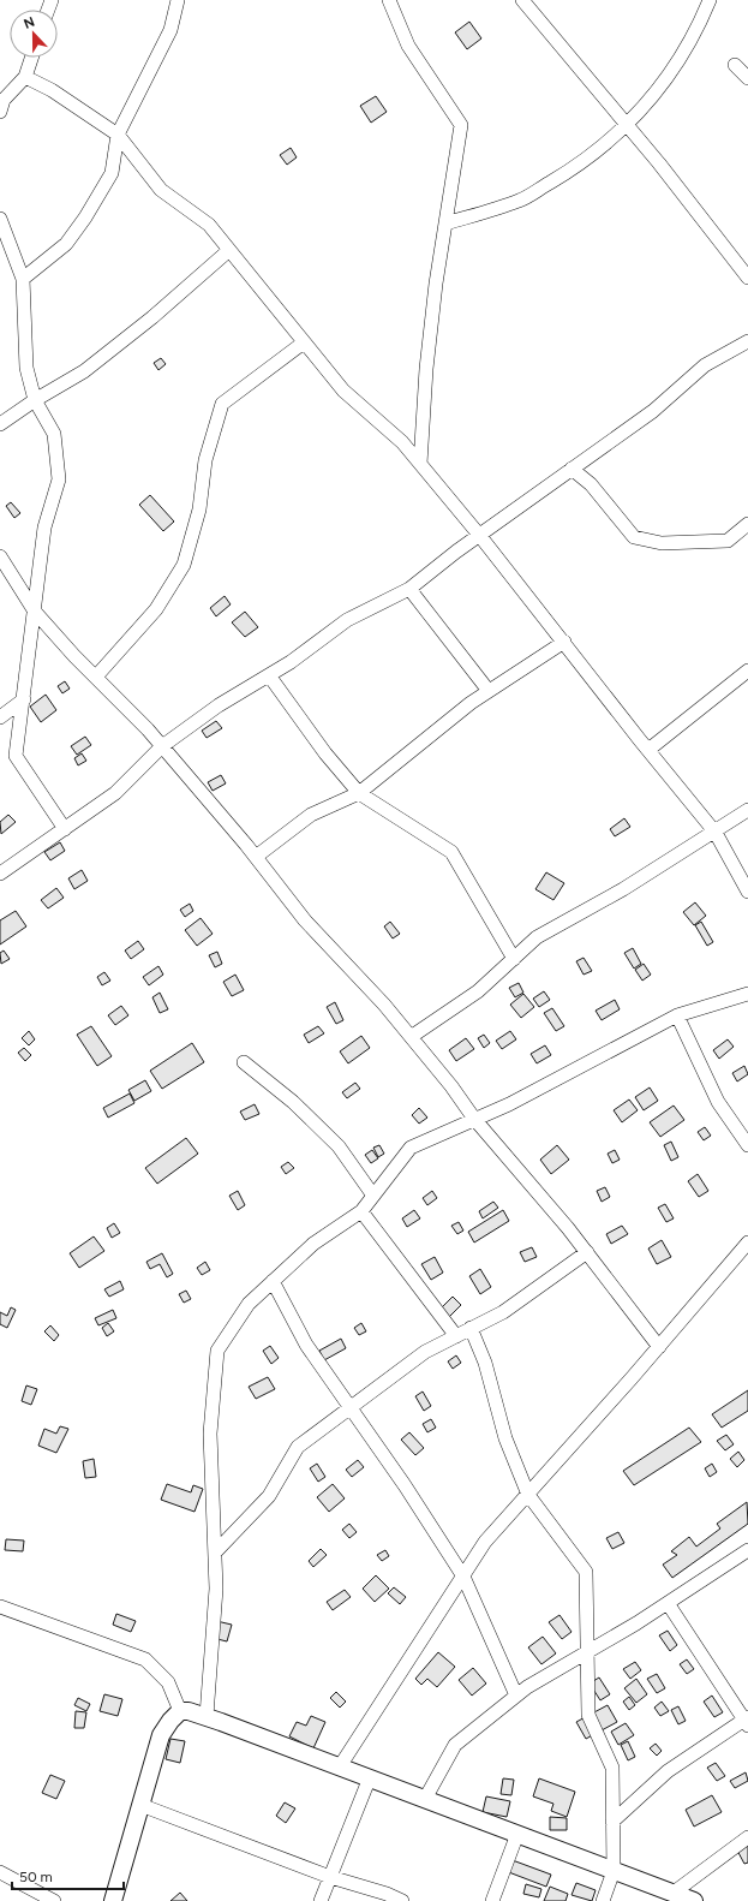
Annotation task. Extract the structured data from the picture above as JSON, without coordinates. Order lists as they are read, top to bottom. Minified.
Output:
{"scale_bar":"50 m","north":"top"}
